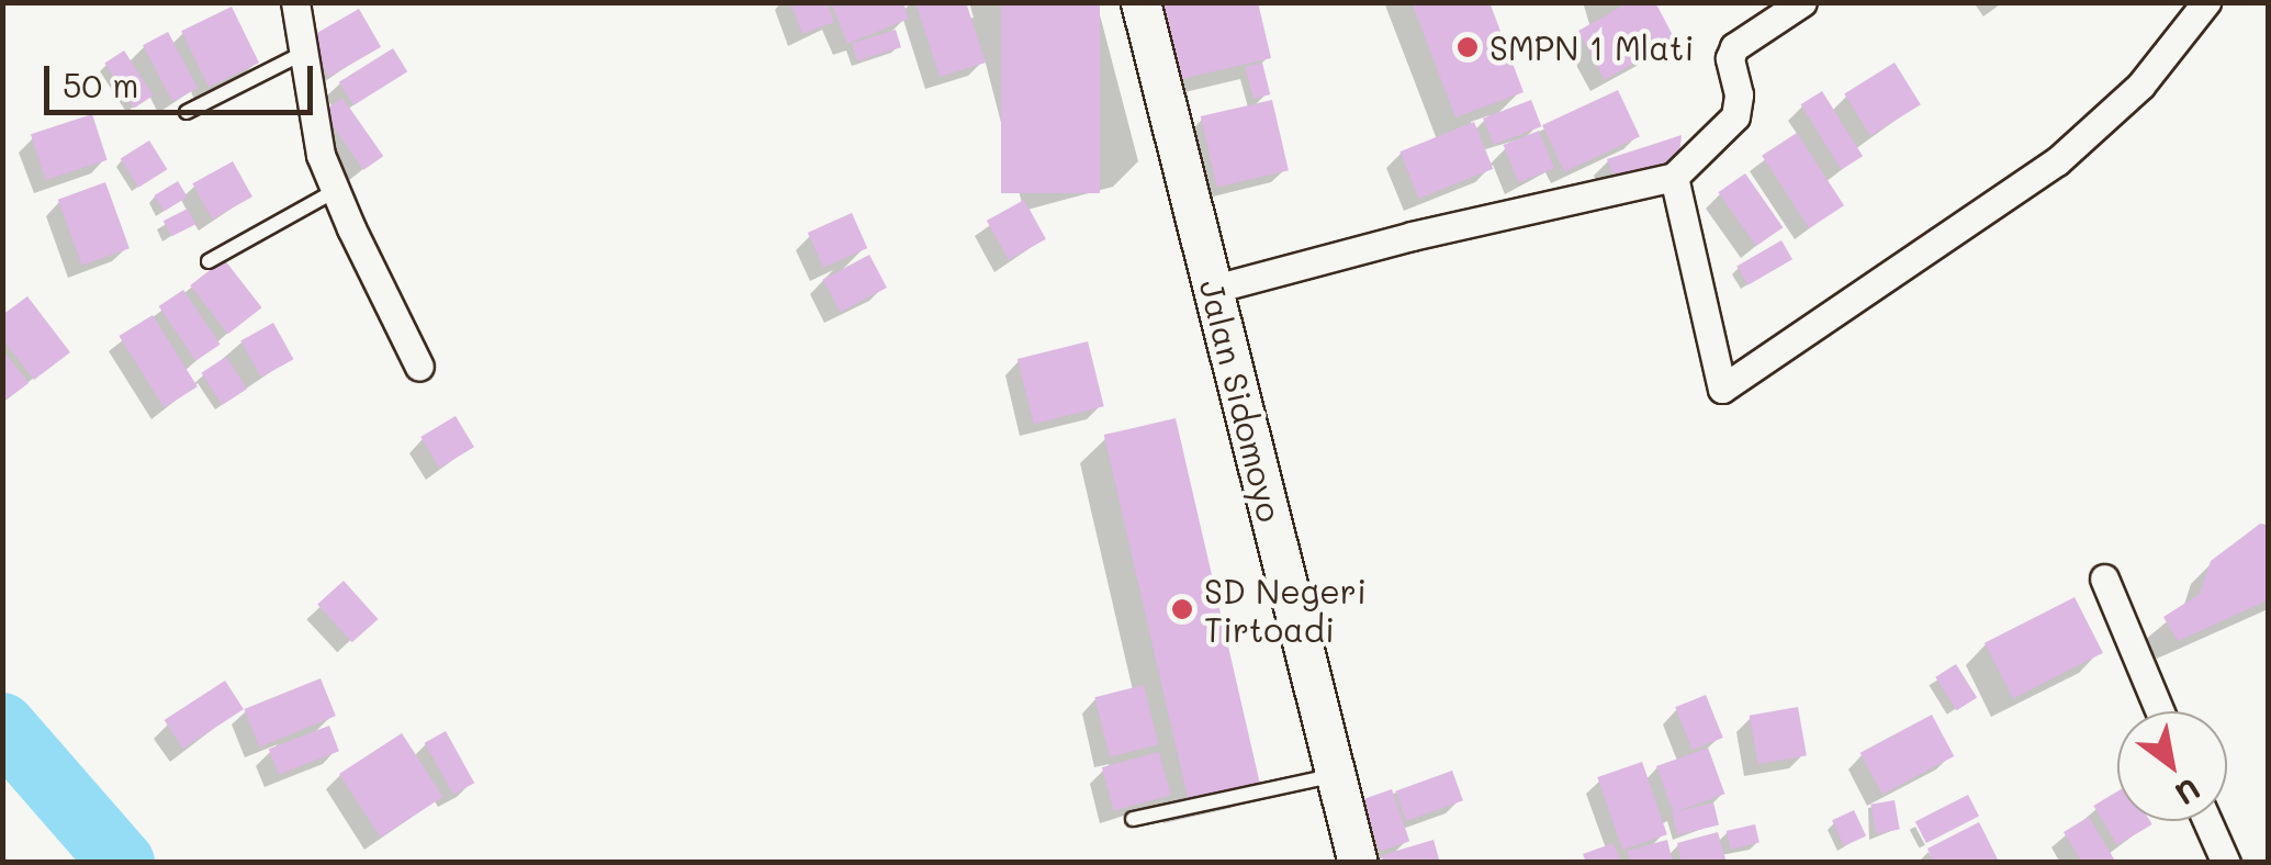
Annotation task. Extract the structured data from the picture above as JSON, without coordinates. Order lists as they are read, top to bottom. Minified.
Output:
{"streets":{"main road":["Jalan Sidomoyo"]},"places":["SMPN 1 Mlati","SD Negeri Tirtoadi"],"scale_bar":"50 m","north":"bottom right"}
